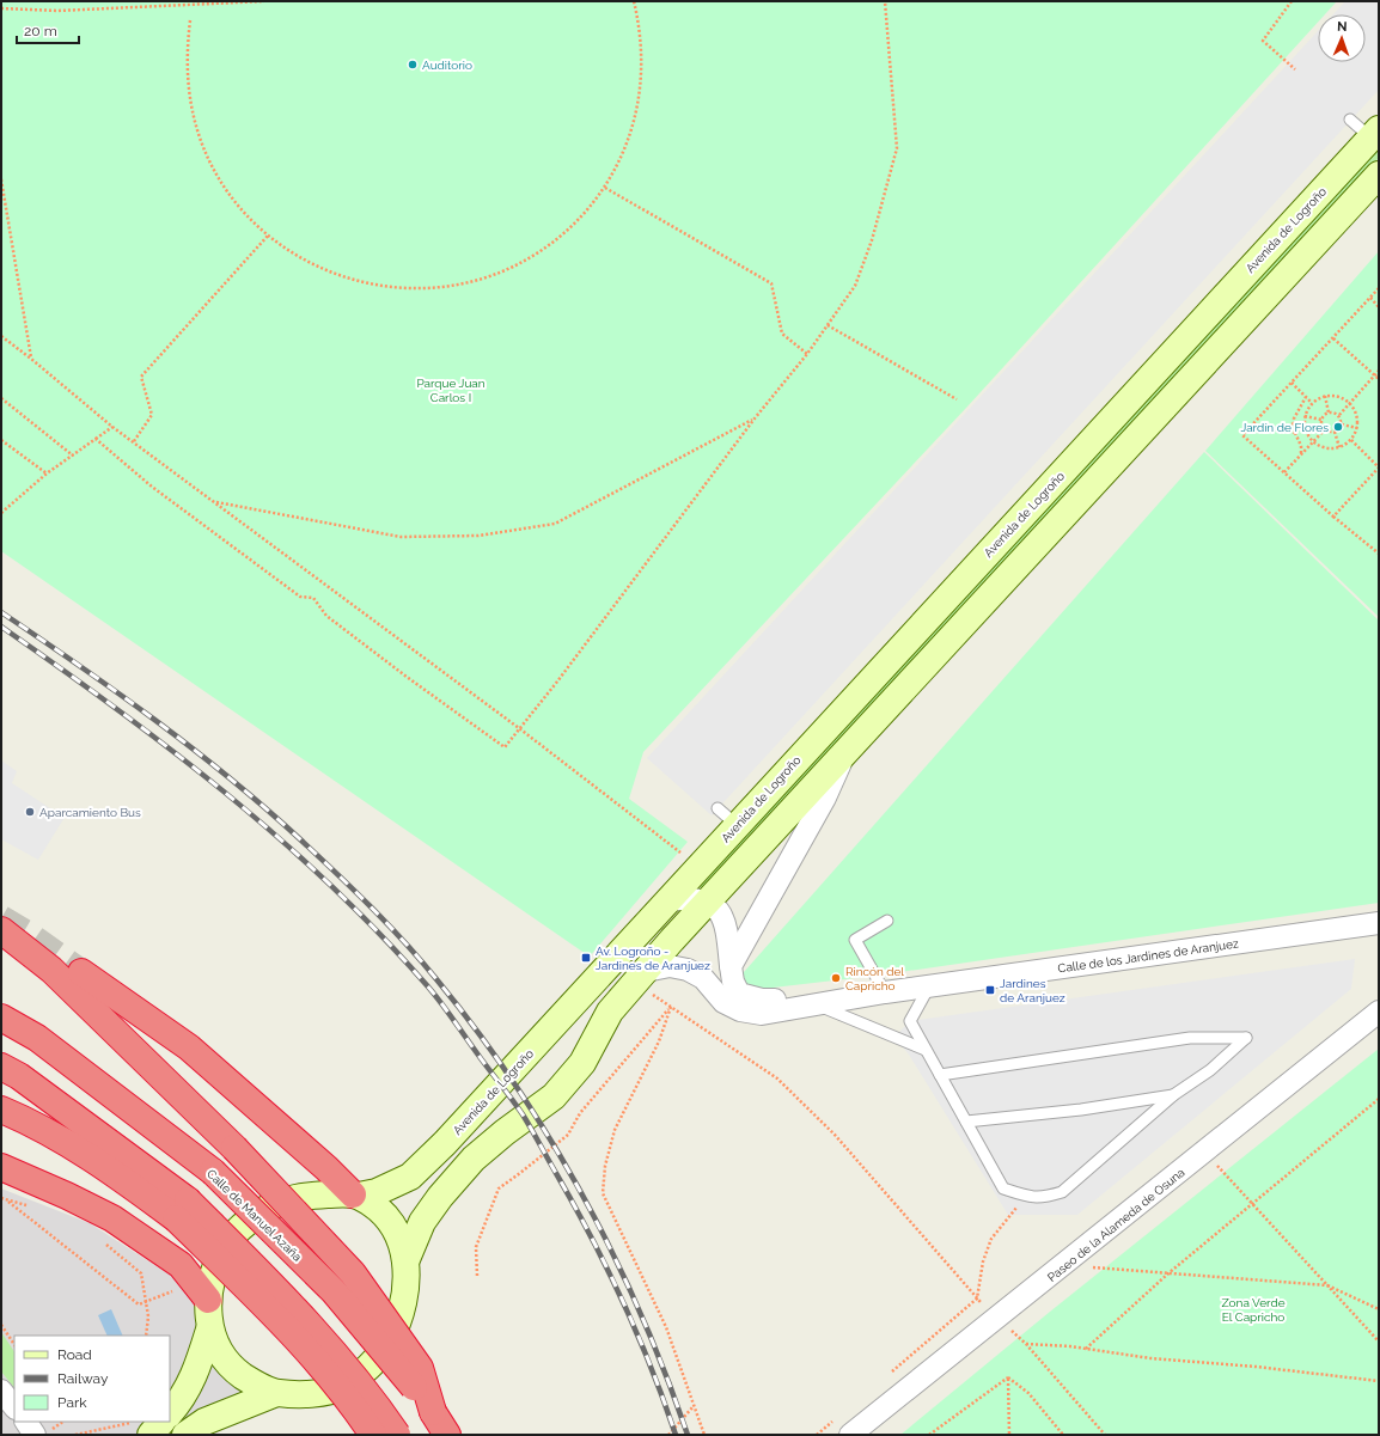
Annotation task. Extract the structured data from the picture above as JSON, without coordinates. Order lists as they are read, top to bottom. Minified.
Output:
{"streets":{"highway":["Calle de Manuel Azaña"],"main road":["Avenida de Logroño"],"street":["Calle de los Jardines de Aranjuez","Paseo de la Alameda de Osuna"]},"parks":["Parque Juan Carlos I","Zona Verde El Capricho"],"places":{"other":["Auditorio","Jardín de Flores","Aparcamiento Bus","Rincón del Capricho"],"transit":["Av. Logroño - Jardines de Aranjuez","Jardines de Aranjuez"]},"legend":["Road","Railway","Park"],"scale_bar":"20 m","north":"top"}
